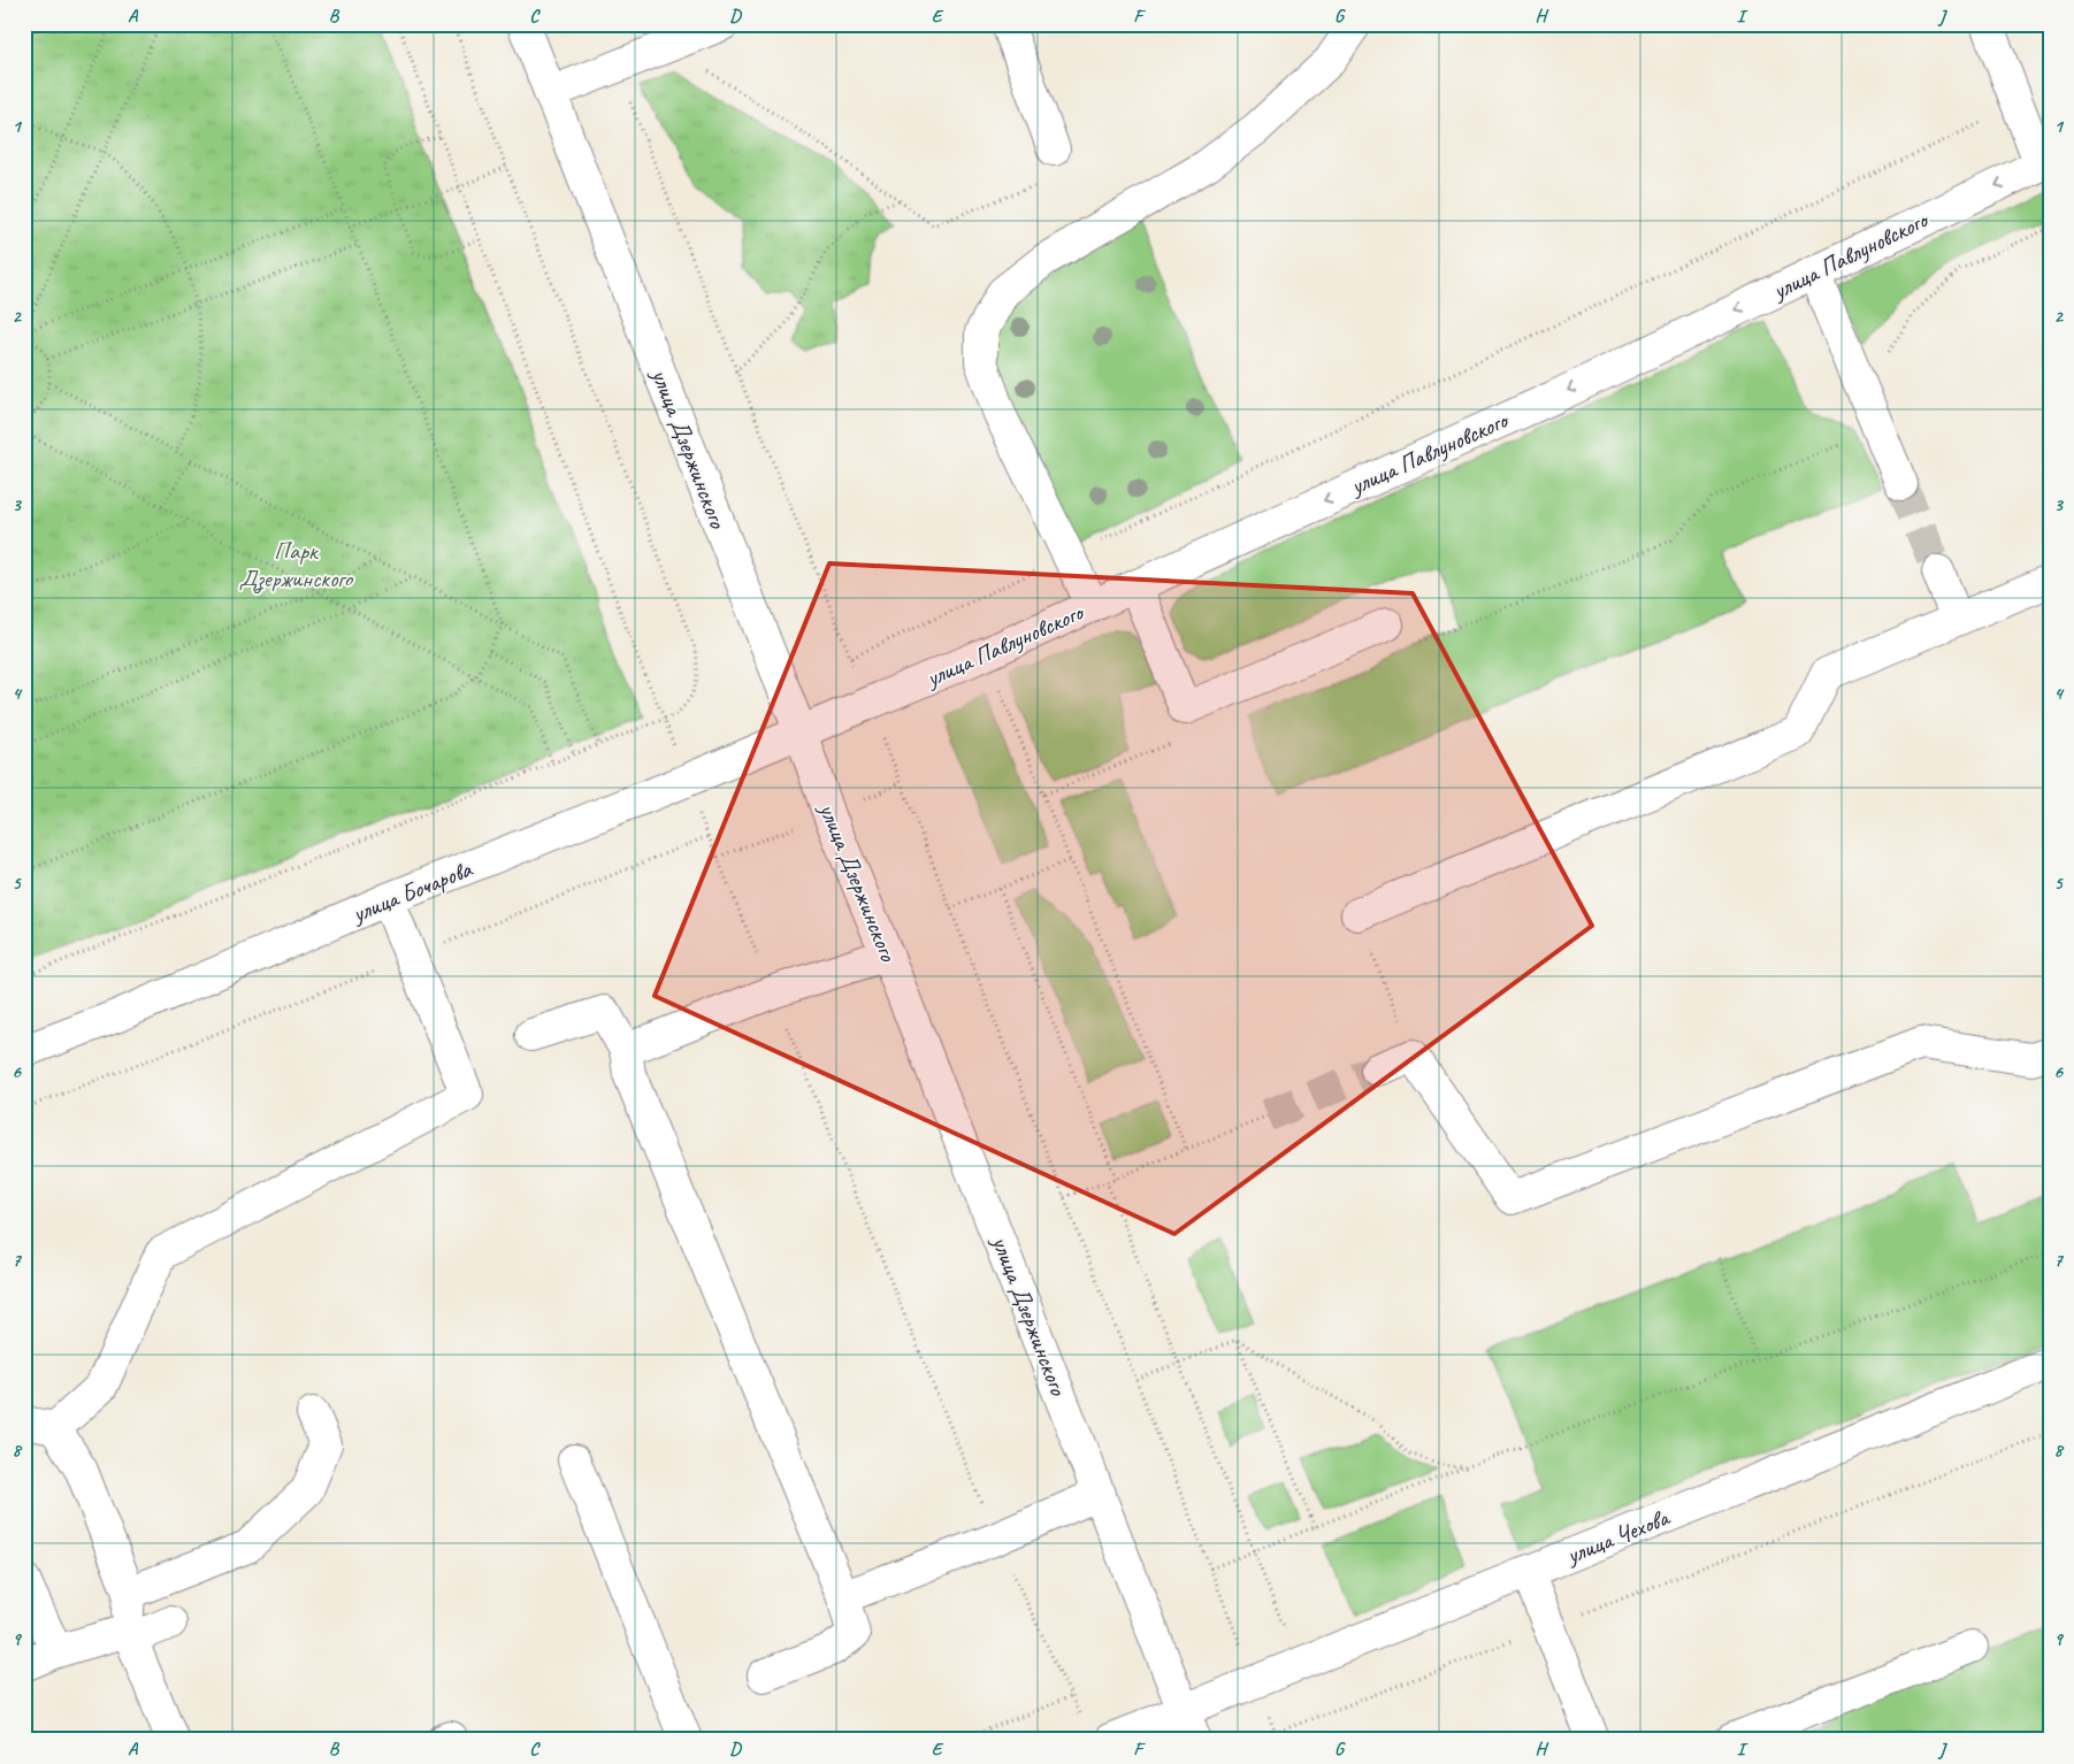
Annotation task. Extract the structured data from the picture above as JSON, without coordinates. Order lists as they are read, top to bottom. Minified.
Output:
{"streets":{"street":["улица Павлуновского","улица Дзержинского","улица Бочарова","улица Чехова"]},"crossings":[["улица Павлуновского","улица Дзержинского"],["улица Павлуновского","улица Бочарова"],["улица Дзержинского","улица Бочарова"],["улица Дзержинского","улица Чехова"]],"one_way":["улица Павлуновского"],"parks":["Парк Дзержинского"],"grid":{"columns":["A","B","C","D","E","F","G","H","I","J"],"rows":["1","2","3","4","5","6","7","8","9"]}}
